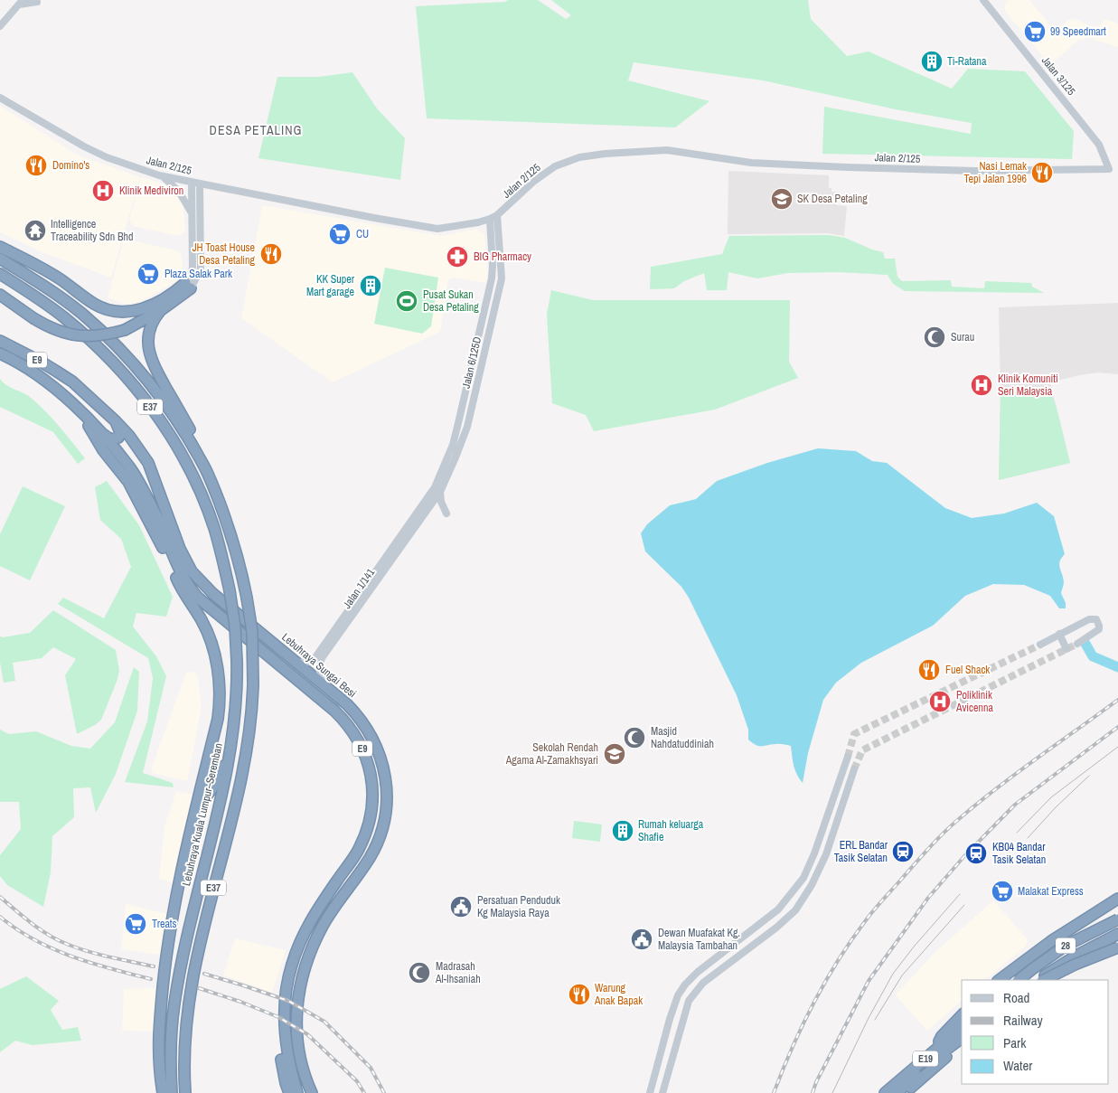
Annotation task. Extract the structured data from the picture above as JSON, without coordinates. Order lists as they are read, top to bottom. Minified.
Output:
{"streets":{"highway":["E9","E37","Lebuhraya Sungai Besi","Lebuhraya Kuala Lumpur–Seremban","28","E19"],"street":["Jalan 3/125","Jalan 2/125","Jalan 6/125D","Jalan 1/141"]},"crossings":[["Jalan 3/125","Jalan 2/125"],["Jalan 2/125","Jalan 6/125D"],["Jalan 6/125D","Jalan 1/141"],["Jalan 1/141","Lebuhraya Sungai Besi"]],"districts":["DESA PETALING"],"places":{"supermarket":["99 Speedmart","CU","Plaza Salak Park","Malakat Express","Treats"],"building":["Ti-Ratana","KK Super Mart garage","Rumah keluarga Shafie"],"restaurant":["Domino's","Nasi Lemak Tepi Jalan 1996","JH Toast House Desa Petaling","Fuel Shack","Warung Anak Bapak"],"hospital":["Klinik Mediviron","Klinik Komuniti Seri Malaysia","Poliklinik Avicenna"],"school or university":["SK Desa Petaling","Sekolah Rendah Agama Al-Zamakhsyari"],"temple":["Intelligence Traceability Sdn Bhd"],"pharmacy":["BIG Pharmacy"],"sports":["Pusat Sukan Desa Petaling"],"mosque":["Surau","Masjid Nahdatuddiniah","Madrasah Al-Ihsaniah"],"station":["ERL Bandar Tasik Selatan","KB04 Bandar Tasik Selatan"],"public building":["Persatuan Penduduk Kg Malaysia Raya","Dewan Muafakat Kg. Malaysia Tambahan"]},"legend":["Road","Railway","Park","Water"]}
